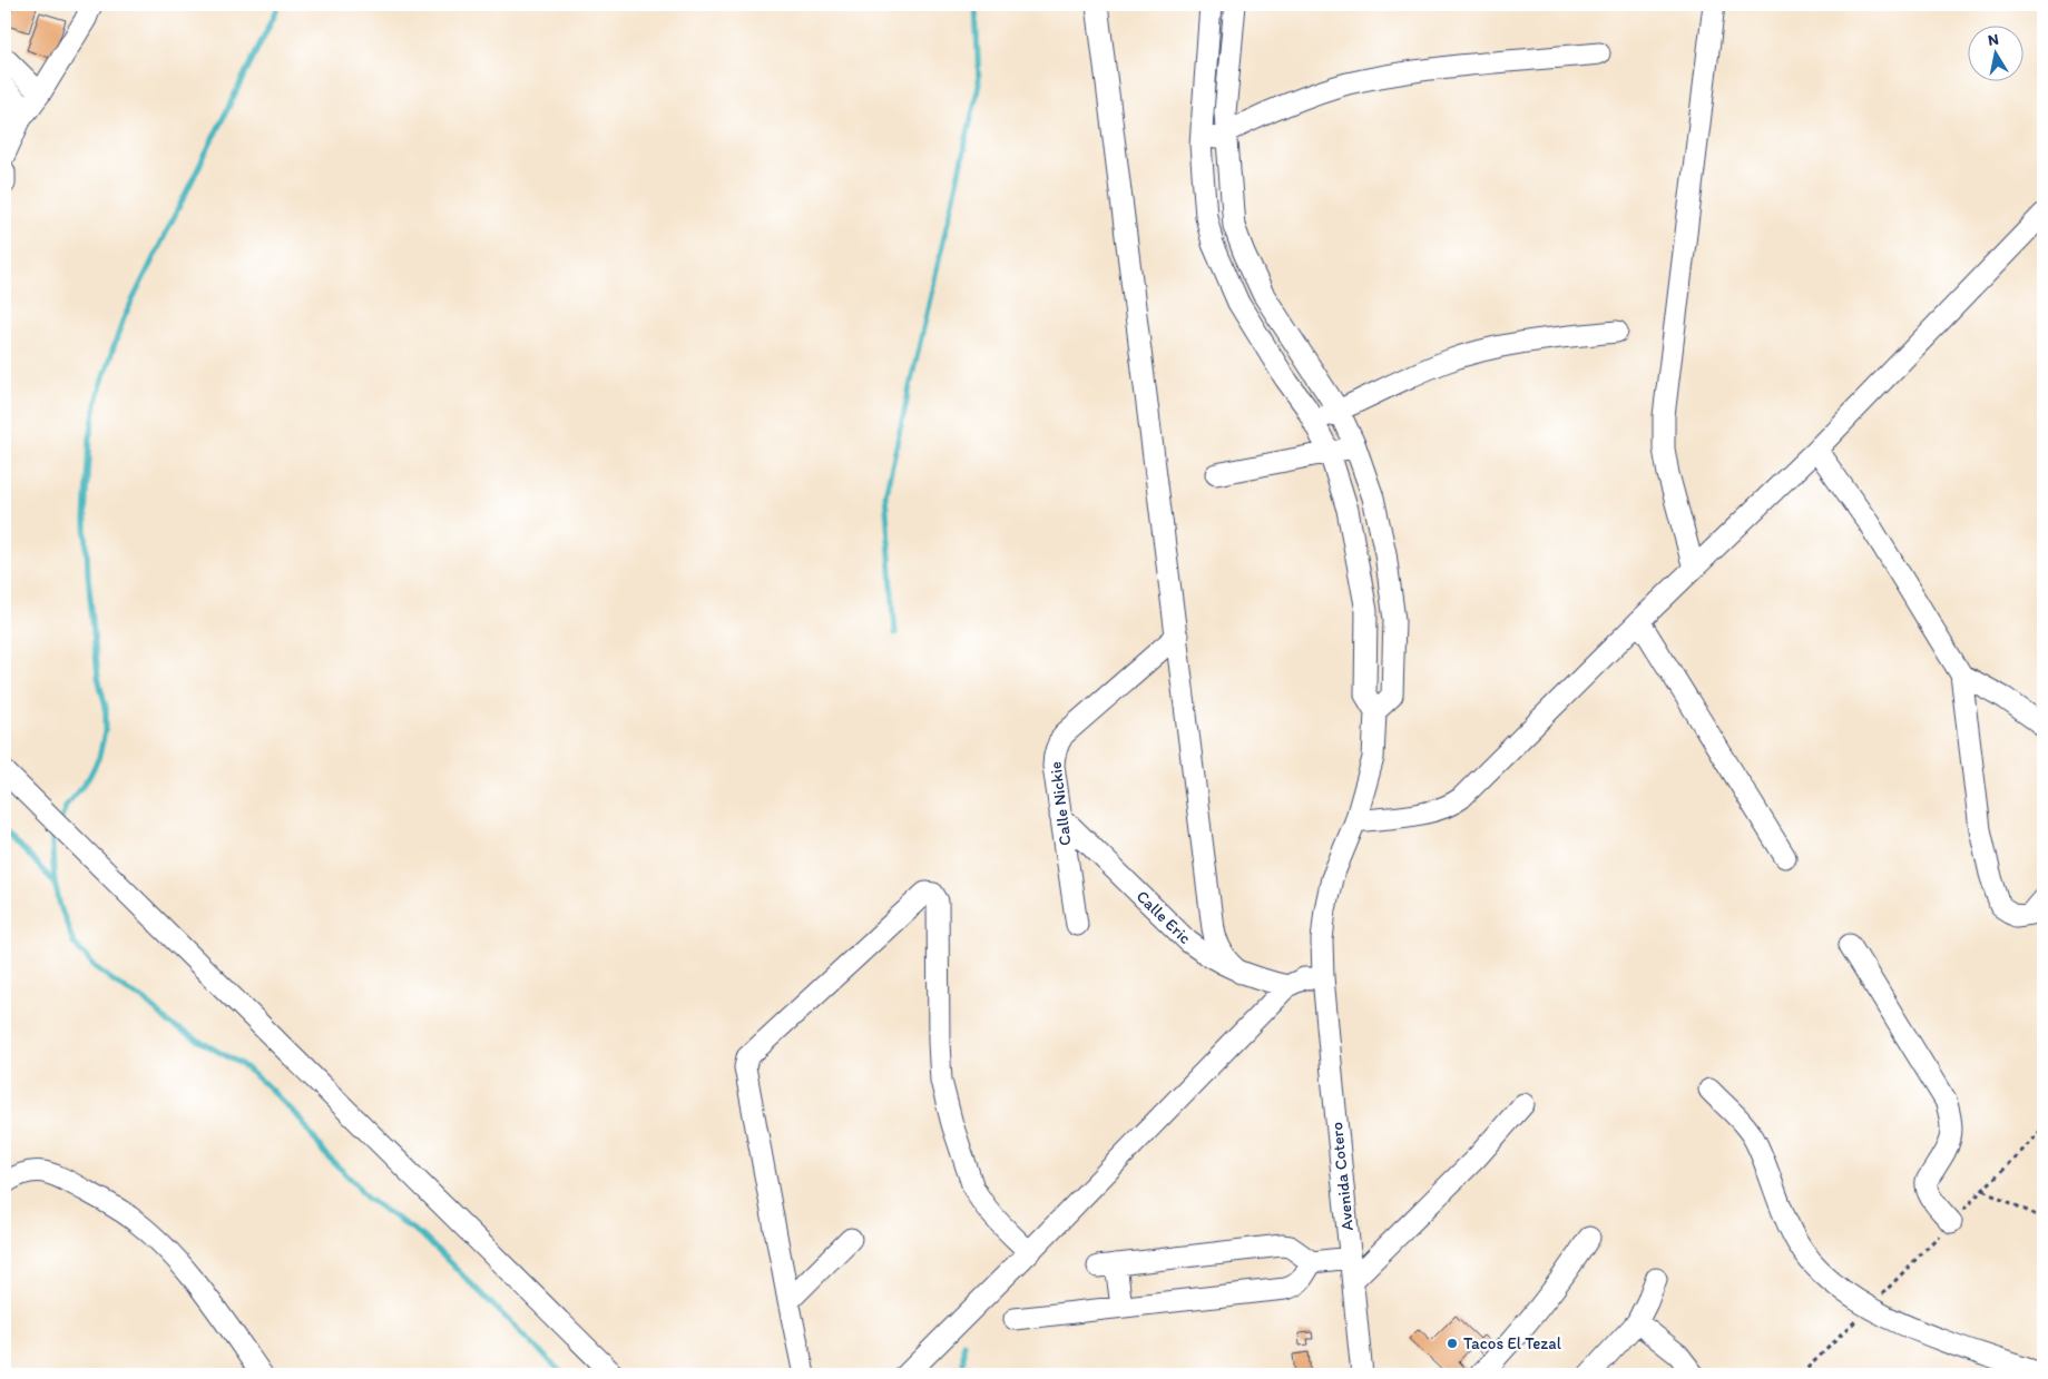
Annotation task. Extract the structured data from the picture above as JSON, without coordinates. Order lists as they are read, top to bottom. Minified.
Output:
{"streets":{"street":["Calle Nickie","Calle Eric","Avenida Cotero"]},"crossings":[["Calle Nickie","Calle Eric"]],"places":["Tacos El Tezal"],"north":"top"}
